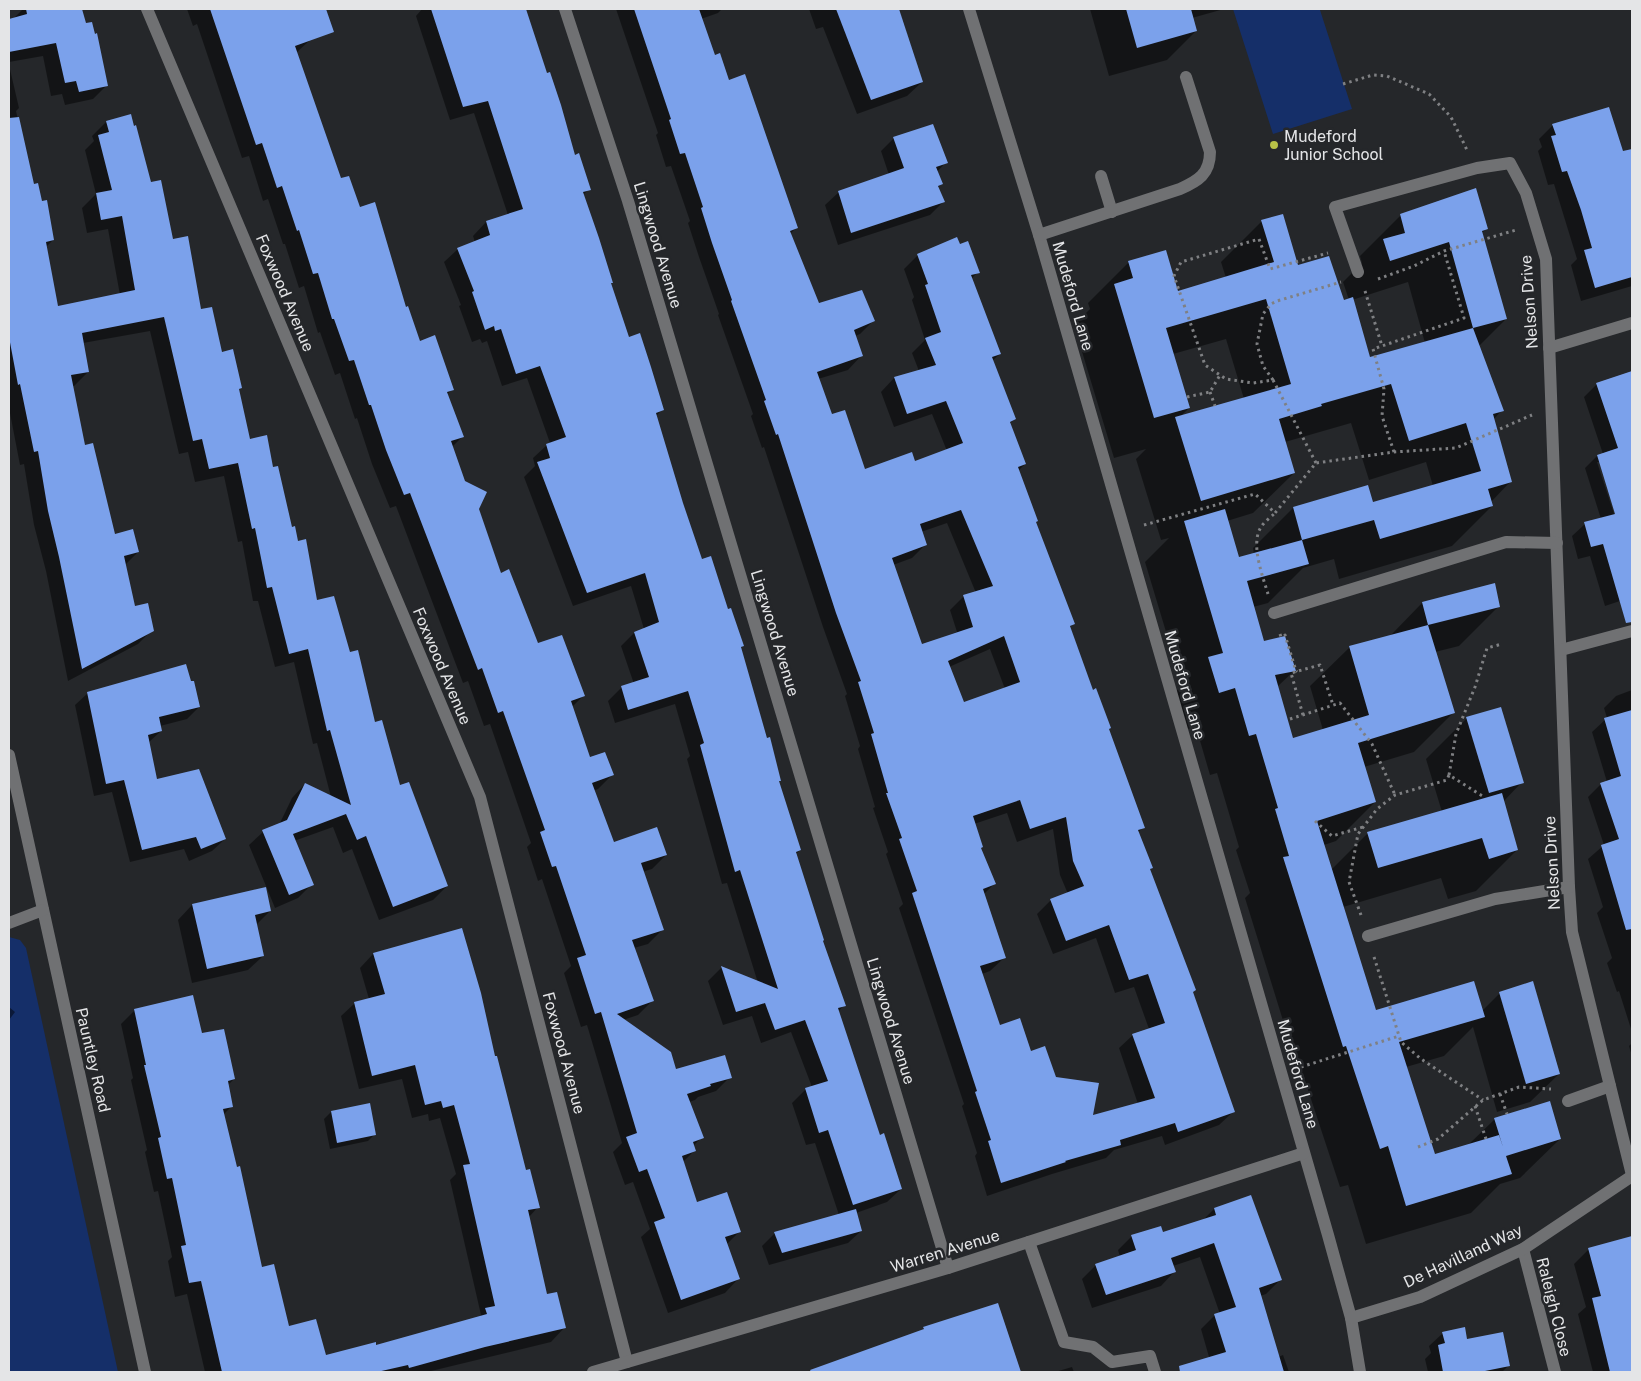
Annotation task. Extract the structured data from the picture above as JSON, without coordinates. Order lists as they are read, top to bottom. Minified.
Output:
{"streets":{"street":["Lingwood Avenue","Foxwood Avenue","Mudeford Lane","Nelson Drive","Pauntley Road","Warren Avenue","De Havilland Way","Raleigh Close"]},"crossings":[["Lingwood Avenue","Warren Avenue"],["Foxwood Avenue","Warren Avenue"],["Mudeford Lane","Warren Avenue"],["Mudeford Lane","De Havilland Way"],["Nelson Drive","De Havilland Way"],["De Havilland Way","Raleigh Close"]],"places":["Mudeford Junior School"]}
